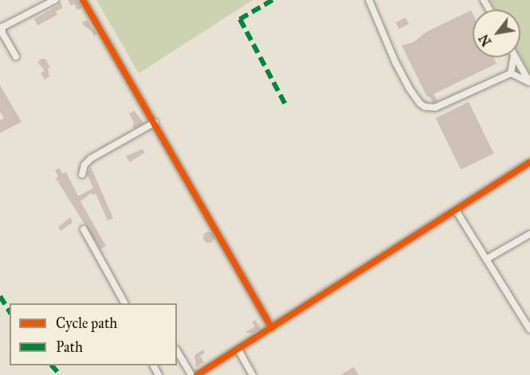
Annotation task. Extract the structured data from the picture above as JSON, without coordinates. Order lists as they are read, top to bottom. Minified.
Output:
{"legend":["Cycle path","Path"],"north":"bottom left"}
